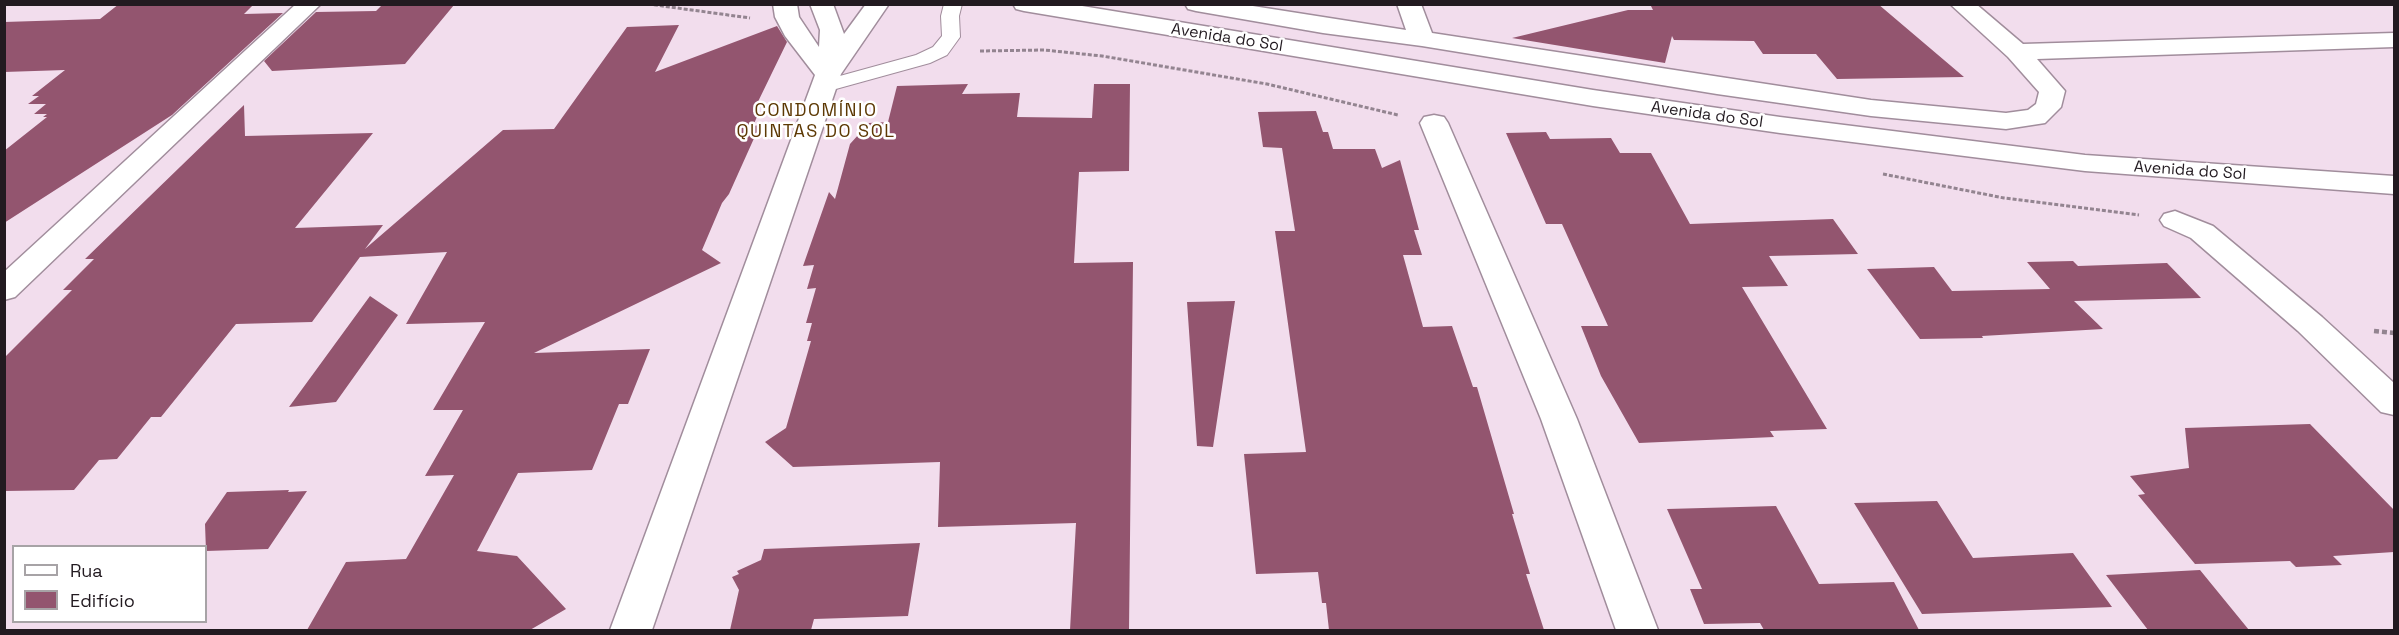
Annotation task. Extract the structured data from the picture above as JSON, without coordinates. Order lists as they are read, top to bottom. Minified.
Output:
{"streets":{"street":["Avenida do Sol"]},"districts":["CONDOMÍNIO QUINTAS DO SOL"],"legend":["Rua","Edifício"]}
